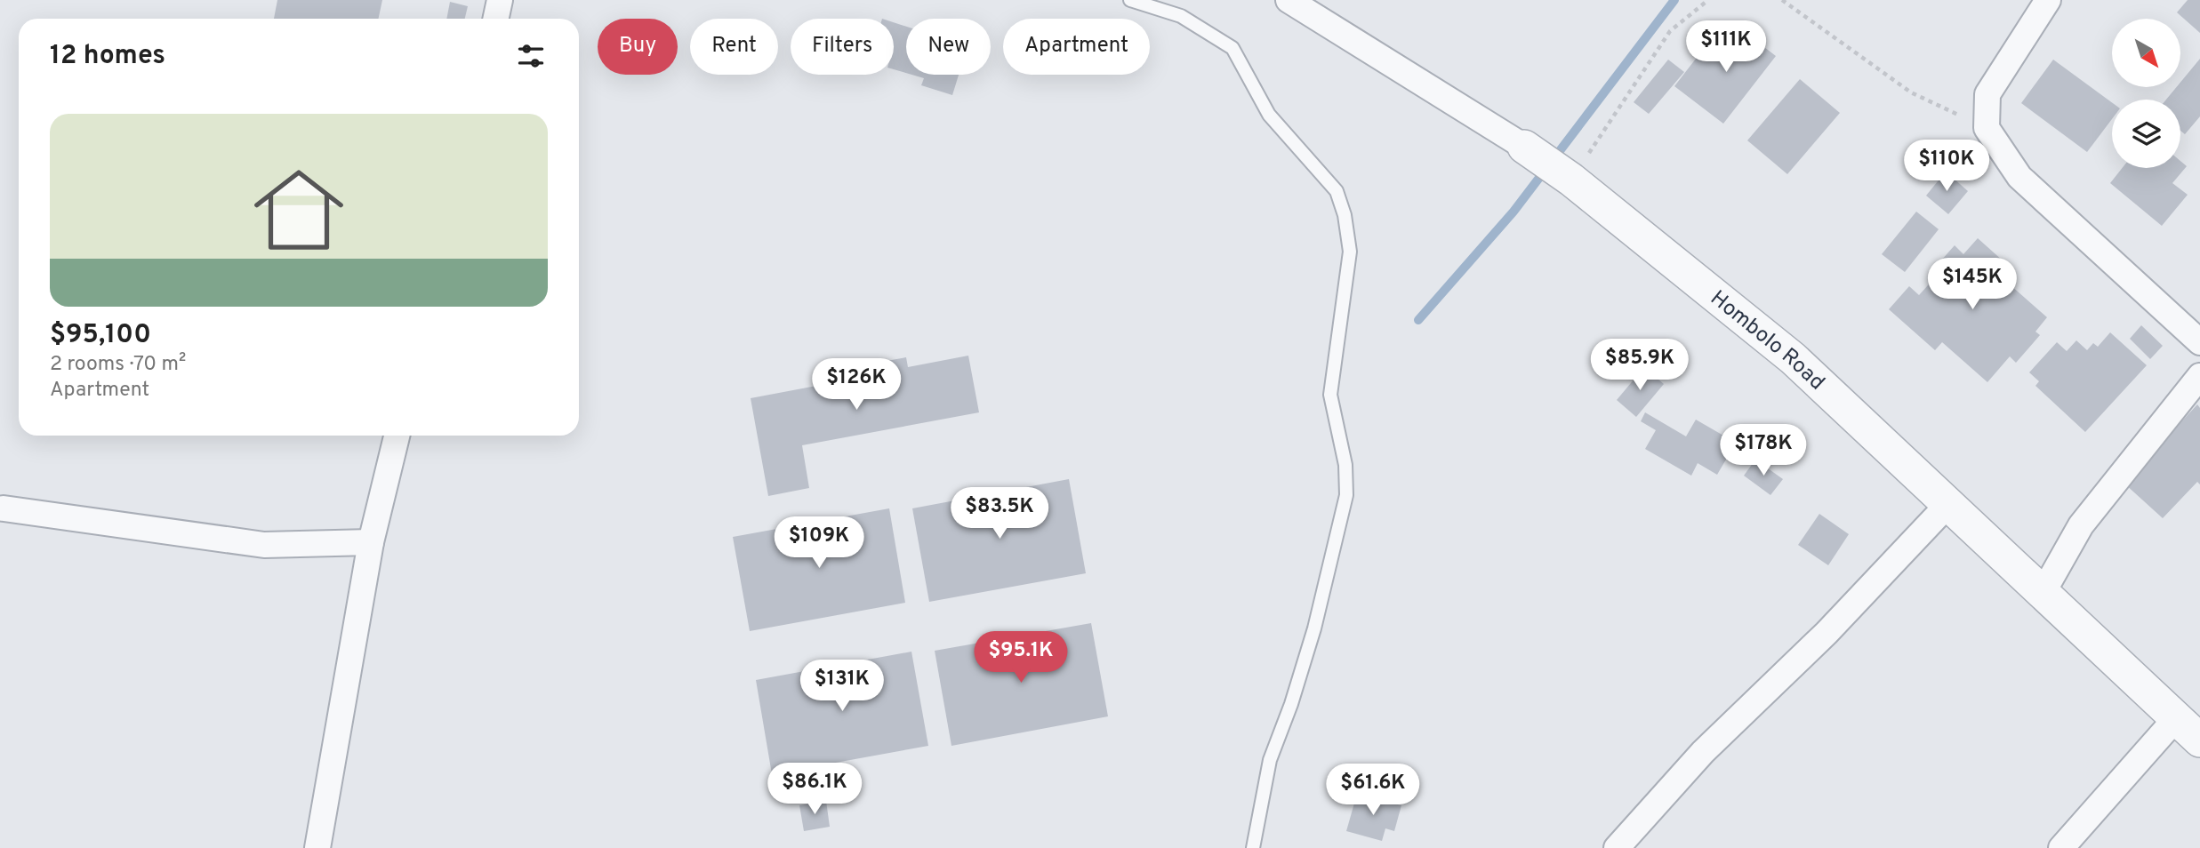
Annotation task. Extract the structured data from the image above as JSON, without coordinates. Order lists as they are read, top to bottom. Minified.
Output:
{"streets":{"street":["Hombolo Road"]},"north":"bottom right","page":{"chip":["Buy","Rent","Filters","New","Apartment"],"heading":"12 homes","price":["$111K","$110K","$145K","$85.9K","$126K","$178K","$83.5K","$109K","$95.1K","$131K","$86.1K","$61.6K"],"list":[{"name":"$95,100","note":"2 rooms · 70 m² · Apartment"}]}}
